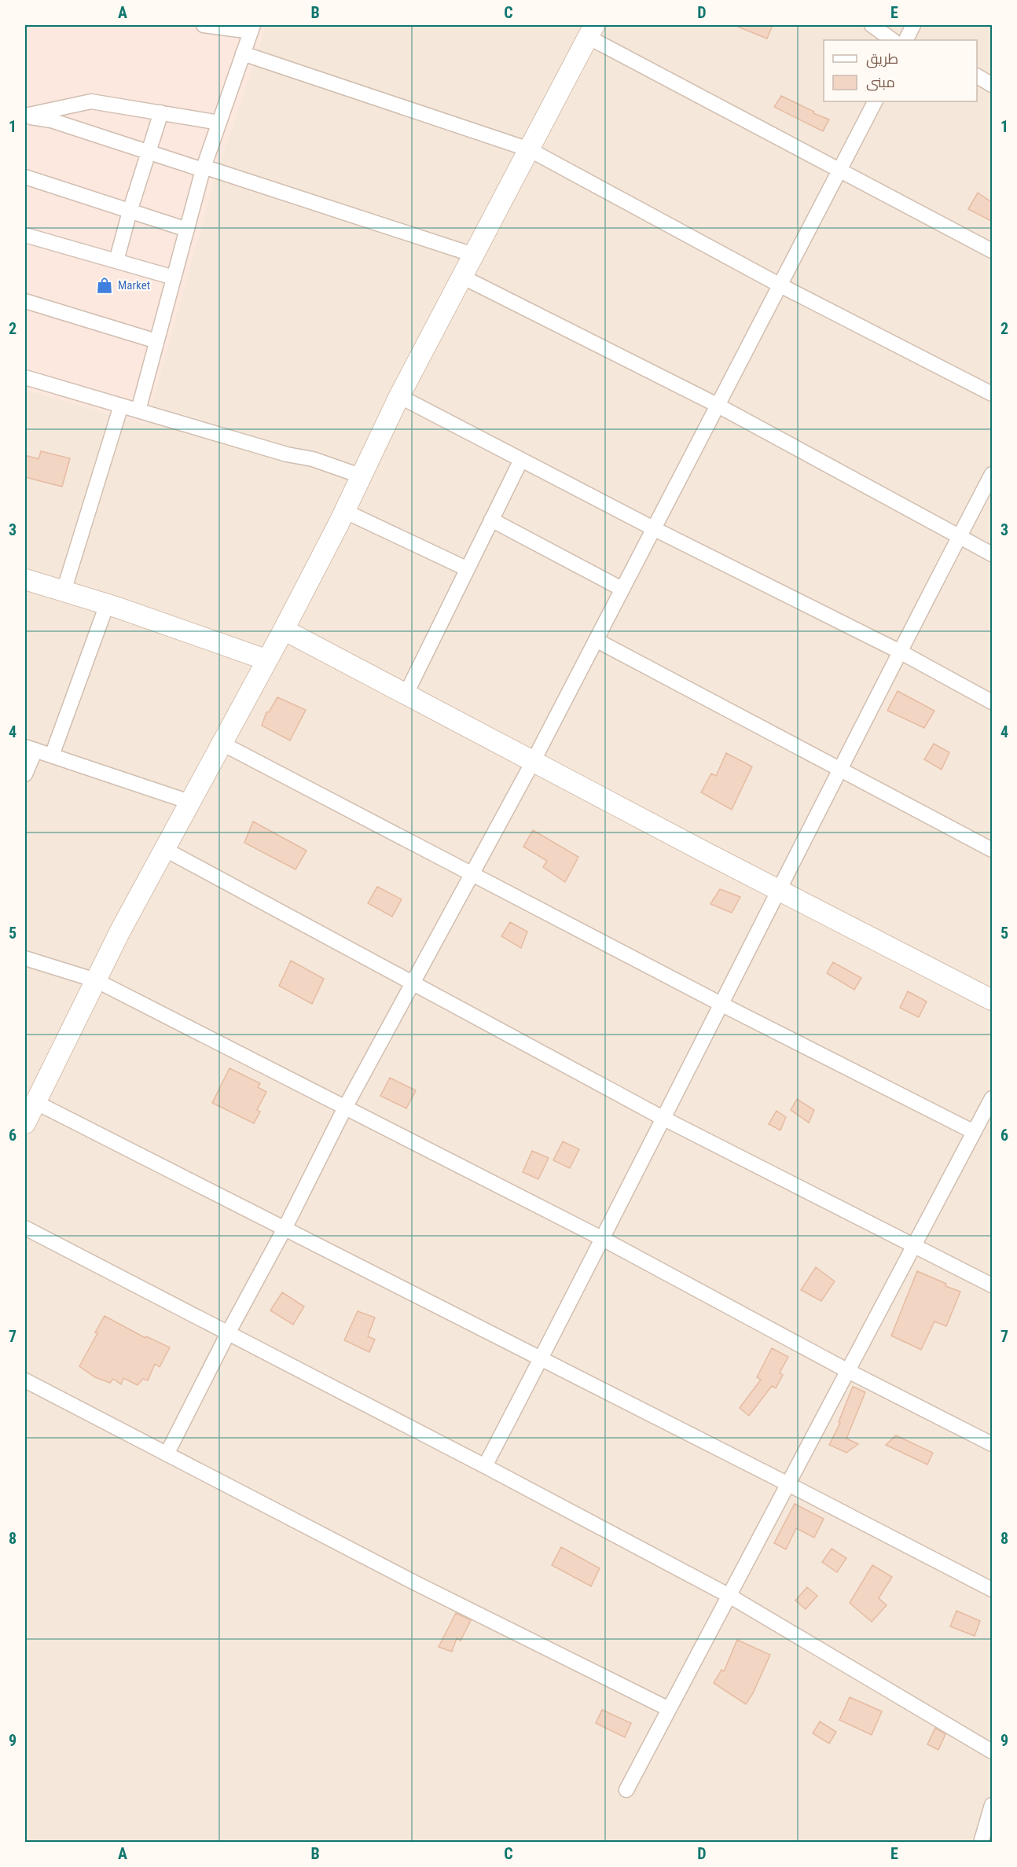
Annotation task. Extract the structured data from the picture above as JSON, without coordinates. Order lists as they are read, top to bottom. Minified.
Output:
{"places":{"shop":["Market"]},"legend":["طريق","مبنى"],"grid":{"columns":["A","B","C","D","E"],"rows":["1","2","3","4","5","6","7","8","9"]}}
